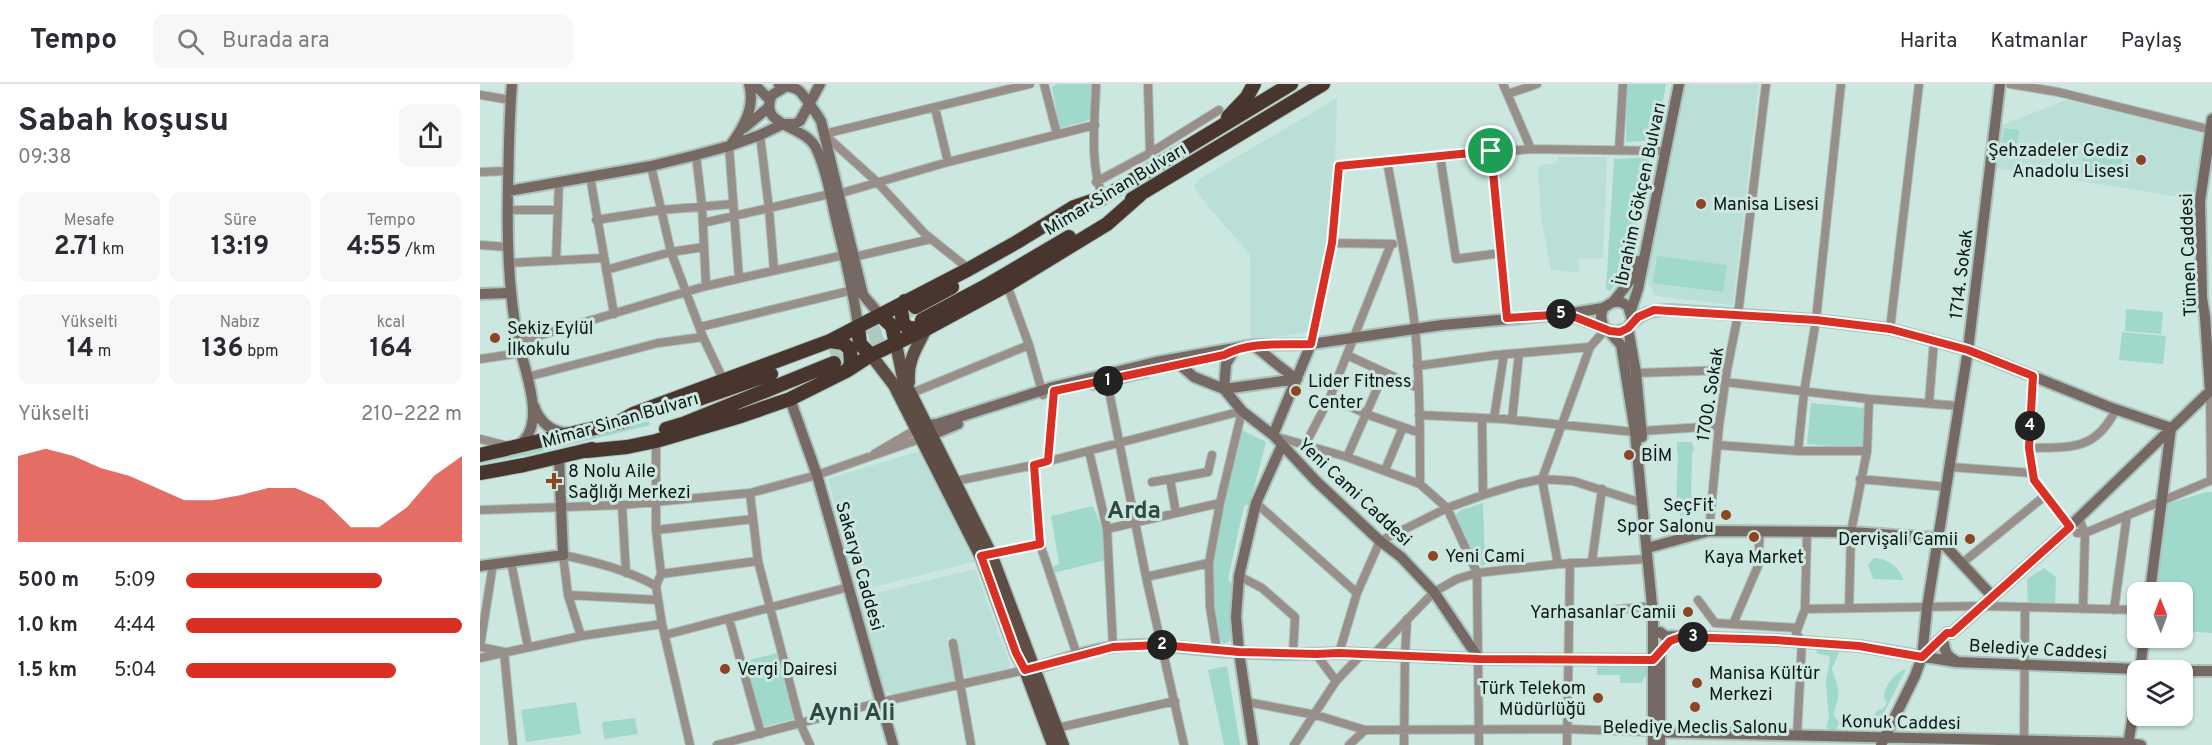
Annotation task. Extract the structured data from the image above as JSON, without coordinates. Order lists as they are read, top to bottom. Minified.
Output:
{"streets":{"highway":["Mimar Sinan Bulvarı"],"main road":["İbrahim Gökçen Bulvarı","Tümen Caddesi","1714. Sokak","Yeni Cami Caddesi","Sakarya Caddesi","Belediye Caddesi","Konuk Caddesi"],"street":["1700. Sokak"]},"crossings":[["1714. Sokak","Belediye Caddesi"]],"districts":["Arda","Ayni Ali"],"places":{"other":["Şehzadeler Gediz Anadolu Lisesi","Manisa Lisesi","Sekiz Eylül İlkokulu","Lider Fitness Center","BİM","SeçFit Spor Salonu","Kaya Market","Dervişali Camii","Yeni Cami","Yarhasanlar Camii","Vergi Dairesi","Manisa Kültür Merkezi","Türk Telekom Müdürlüğü","Belediye Meclis Salonu"],"health":["8 Nolu Aile Sağlığı Merkezi"]},"north":"top","page":{"header":"Tempo","search":"Burada ara","nav":["Harita","Katmanlar","Paylaş"],"heading":["Sabah koşusu","09:38"],"stats":[["Mesafe","2.71 km"],["Süre","13:19"],["Tempo","4:55 /km"],["Yükselti","14 m"],["Nabız","136 bpm"],["kcal","164"]],"pins":["5","1","4","3","2"],"chart":["Yükselti","210–222 m"],"list":[{"name":"500 m","note":"5:09"},{"name":"1.0 km","note":"4:44"},{"name":"1.5 km","note":"5:04"}]}}
